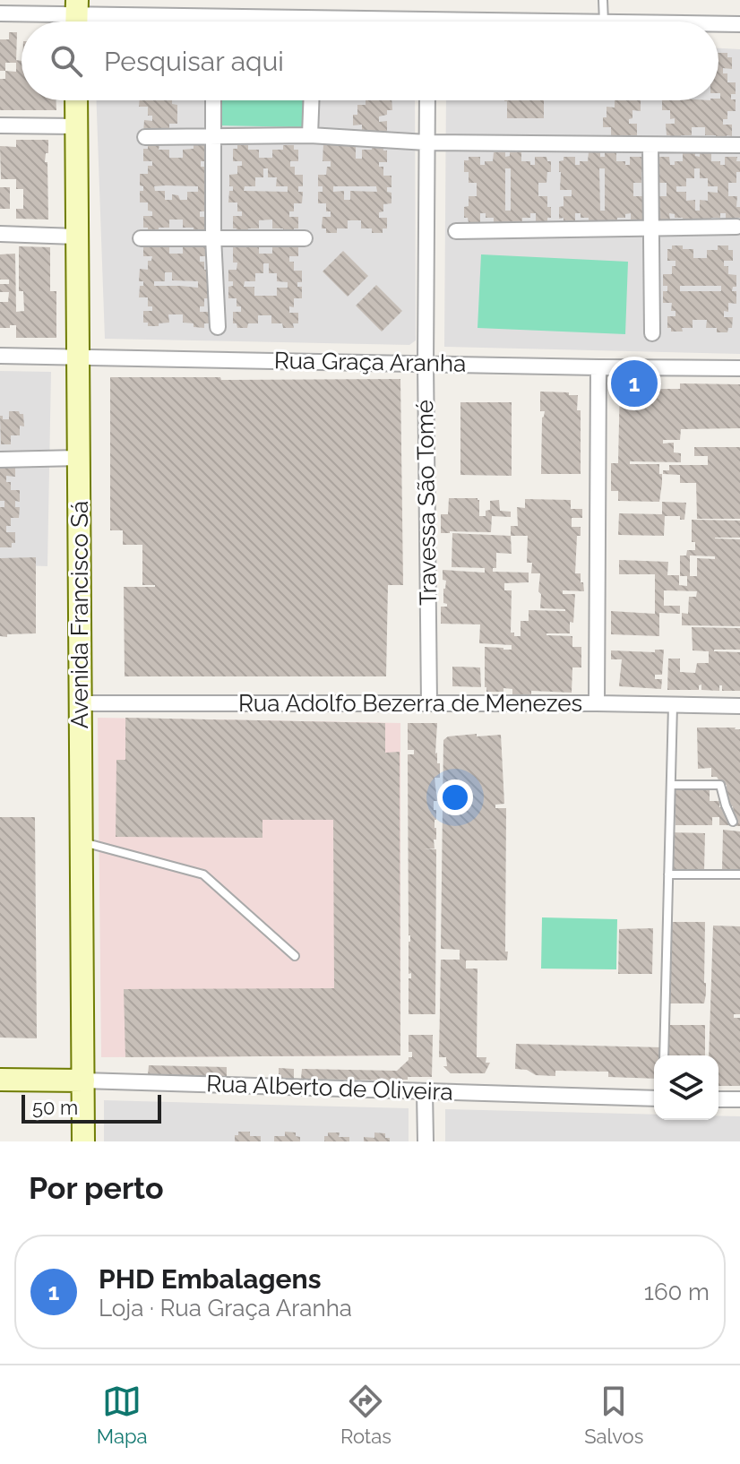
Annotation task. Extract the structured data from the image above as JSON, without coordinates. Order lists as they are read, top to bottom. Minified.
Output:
{"streets":{"main road":["Avenida Francisco Sá","Rua Alberto de Oliveira"],"street":["Rua Graça Aranha","Travessa São Tomé","Rua Adolfo Bezerra de Menezes"]},"crossings":[["Rua Graça Aranha","Travessa São Tomé"],["Rua Graça Aranha","Avenida Francisco Sá"],["Travessa São Tomé","Rua Adolfo Bezerra de Menezes"],["Avenida Francisco Sá","Rua Adolfo Bezerra de Menezes"],["Avenida Francisco Sá","Rua Alberto de Oliveira"]],"scale_bar":"50 m","page":{"search":"Pesquisar aqui","pins":"1","scale":"50 m","heading":"Por perto","list":[{"mark":"1","name":"PHD Embalagens","note":"Loja · Rua Graça Aranha","value":"160 m"}],"nav":["Mapa","Rotas","Salvos"]}}
